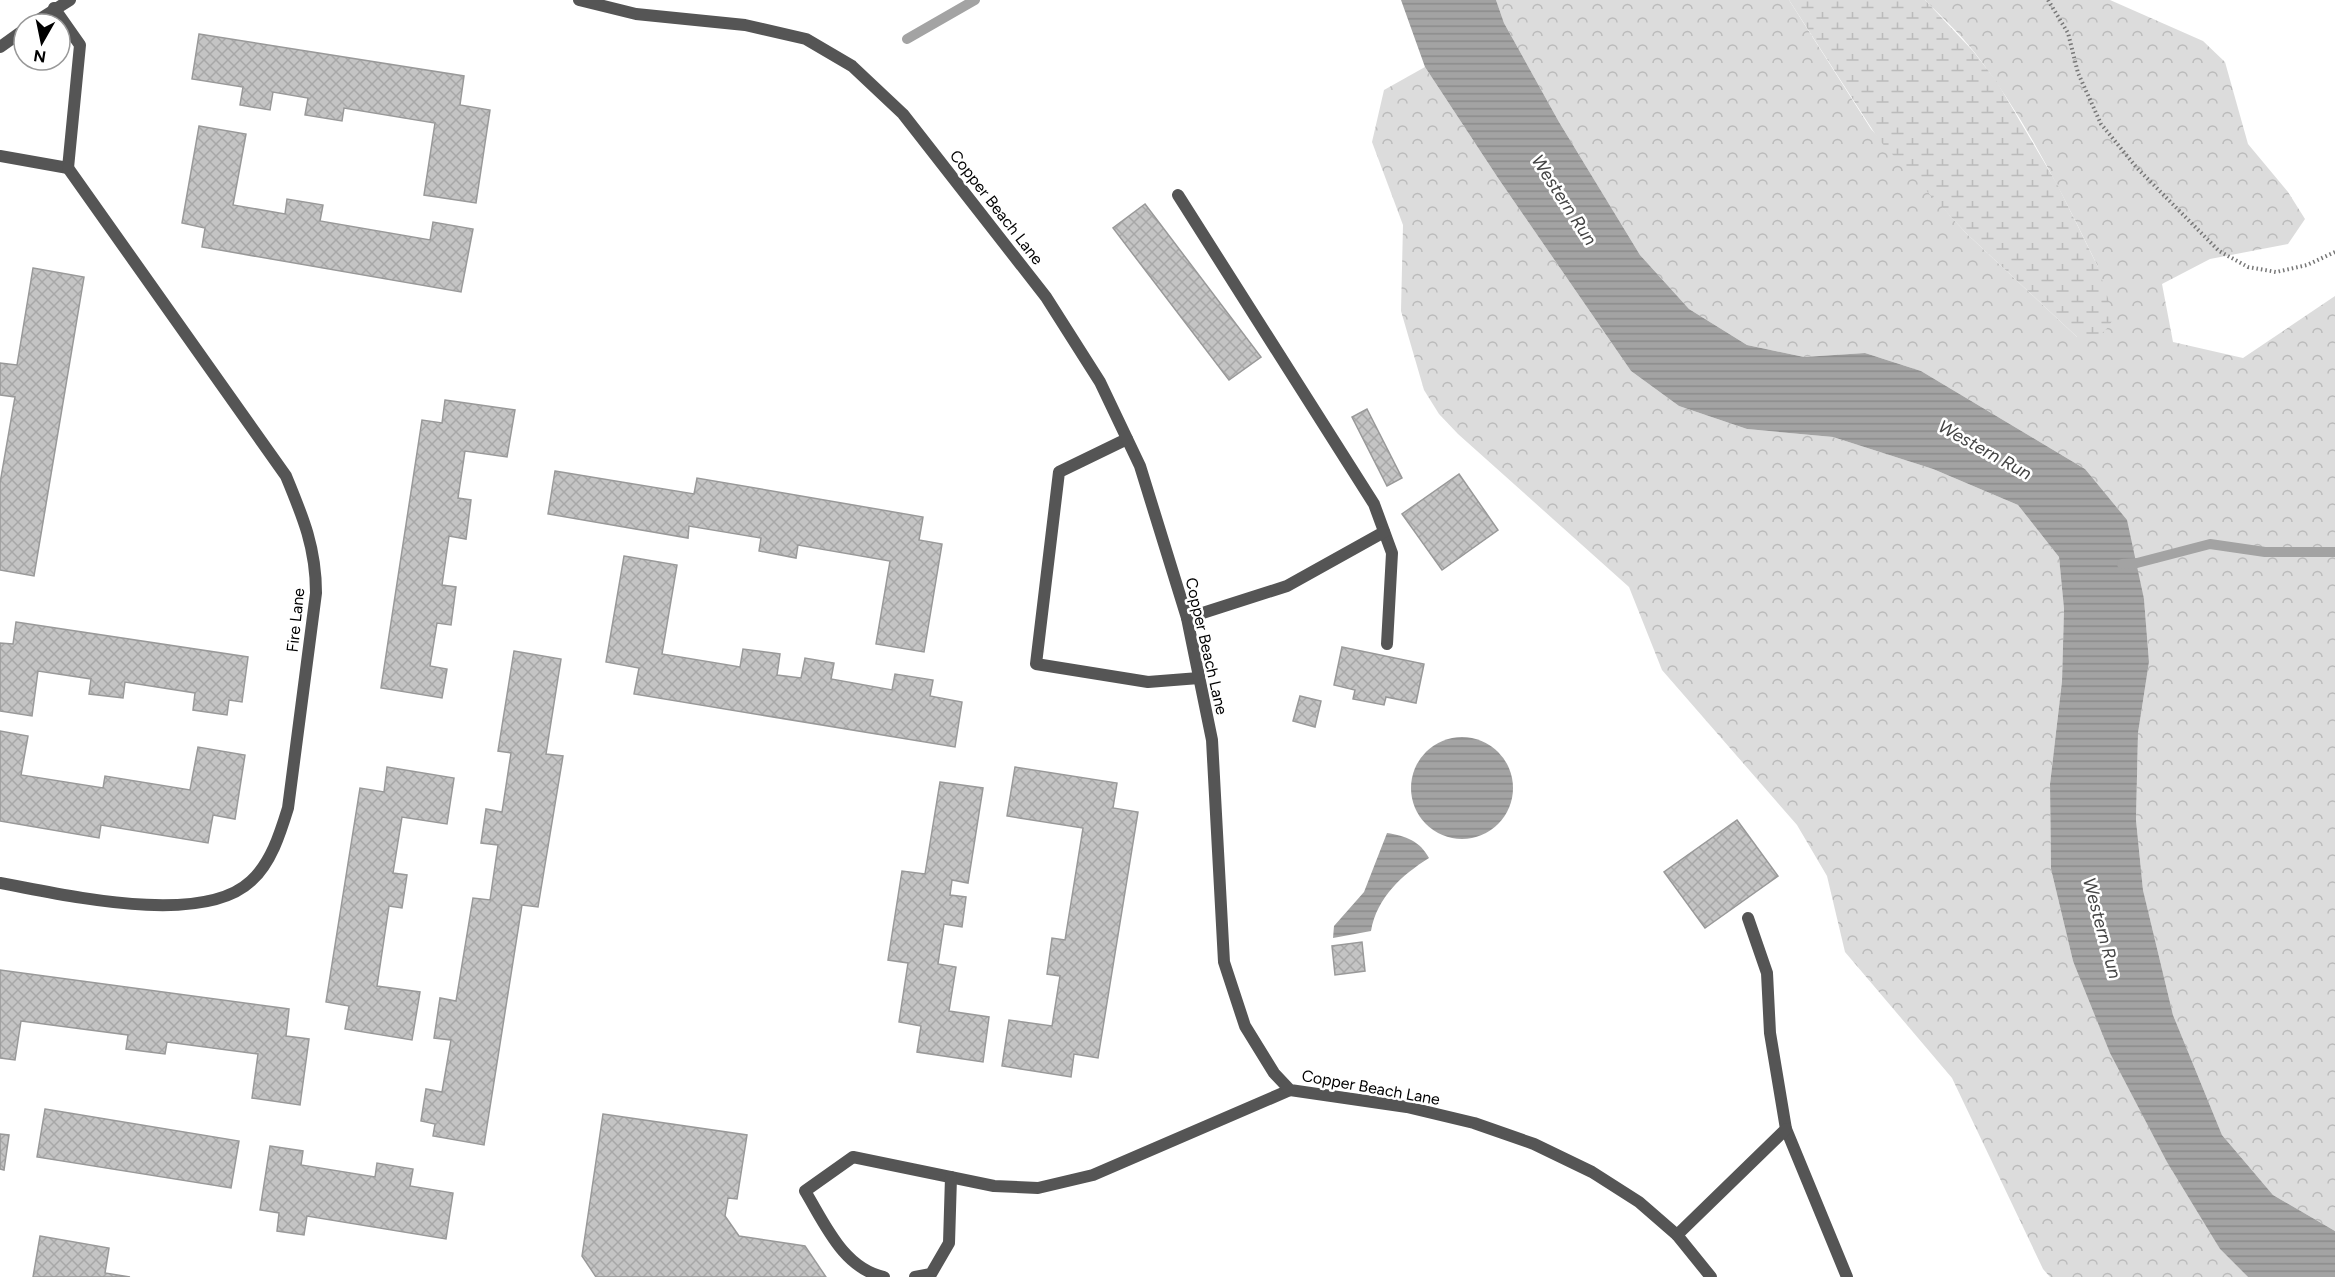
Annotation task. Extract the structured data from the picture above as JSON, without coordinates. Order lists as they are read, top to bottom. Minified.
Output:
{"streets":{"street":["Copper Beach Lane","Fire Lane"]},"water":["Western Run"],"north":"bottom"}
